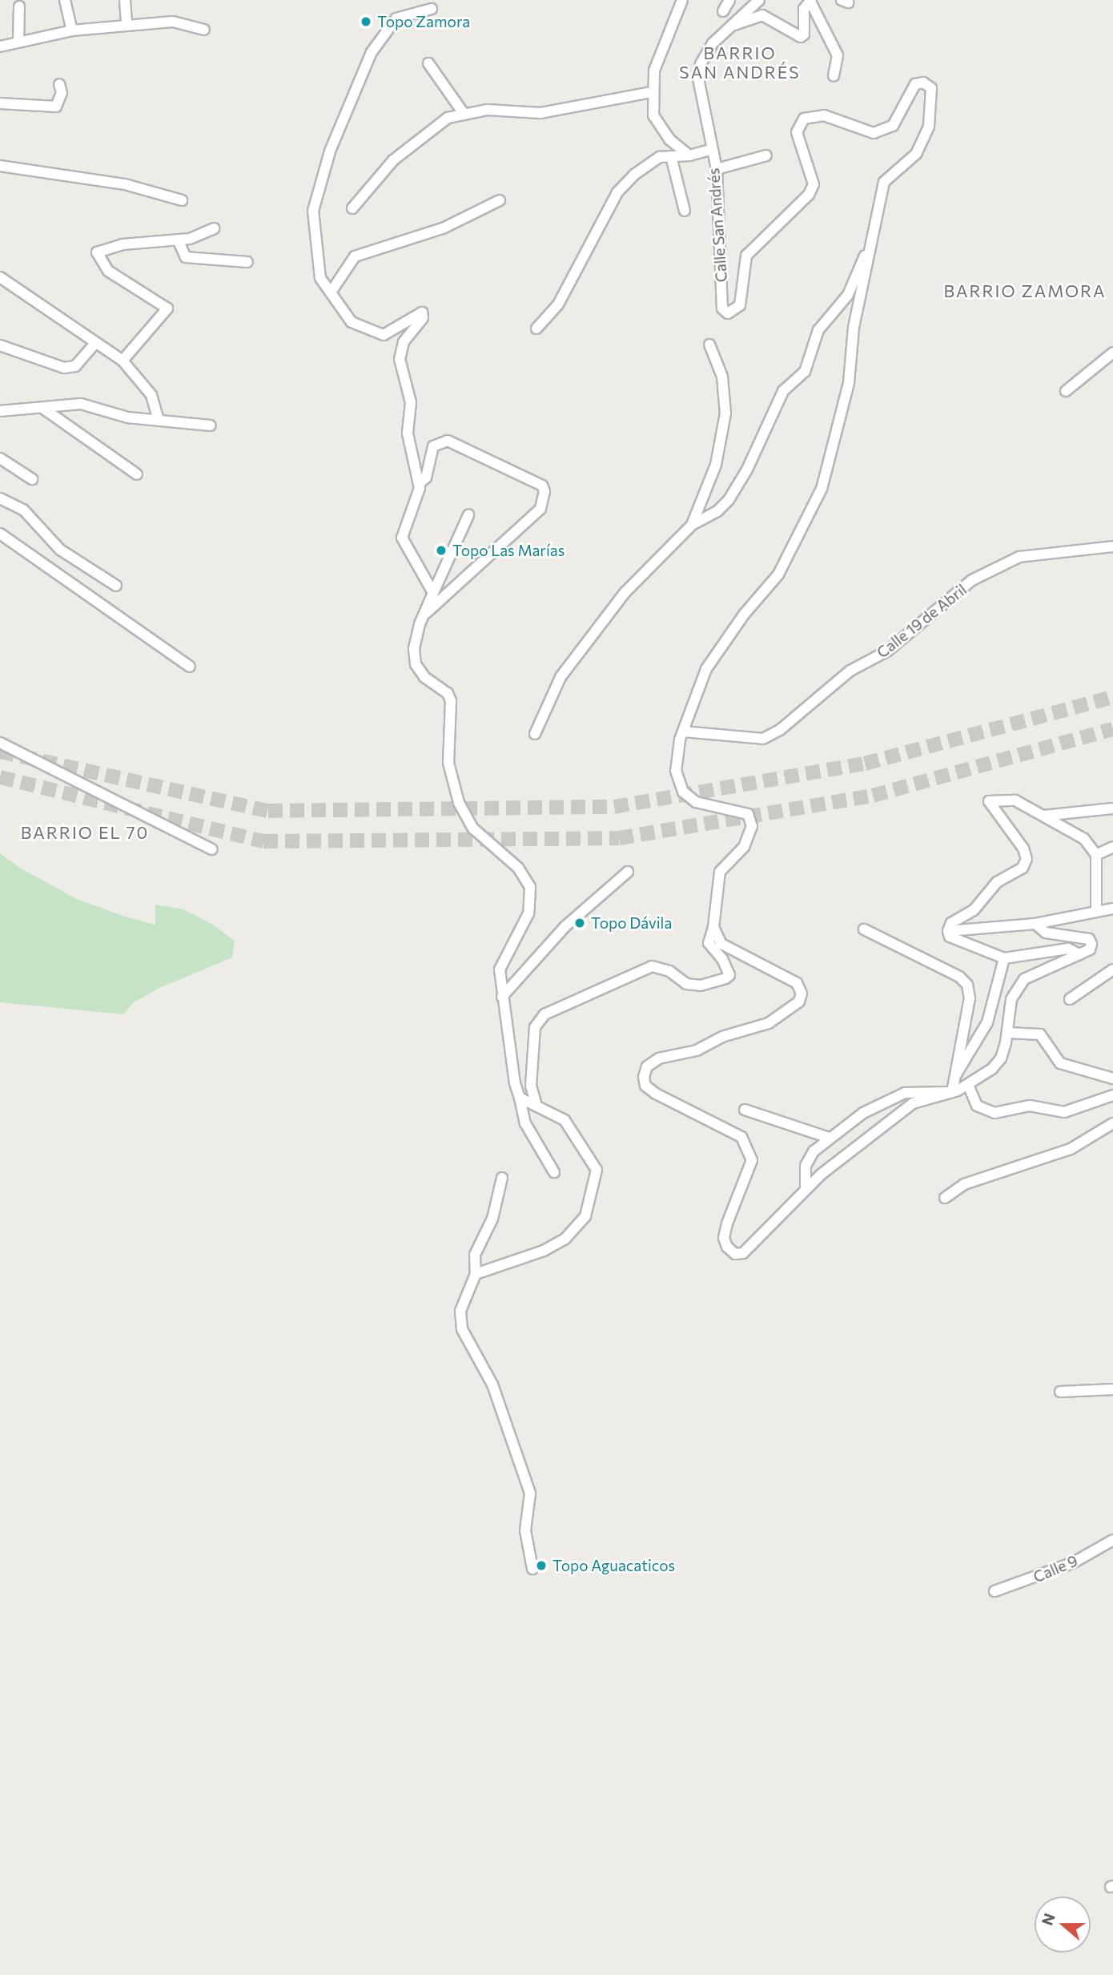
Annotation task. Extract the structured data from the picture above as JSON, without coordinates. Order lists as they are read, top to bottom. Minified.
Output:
{"streets":{"street":["Calle San Andrés","Calle 19 de Abril","Calle 9"]},"districts":["BARRIO SAN ANDRÉS","BARRIO ZAMORA","BARRIO EL 70"],"places":["Topo Zamora","Topo Las Marías","Topo Dávila","Topo Aguacaticos"],"north":"left"}
